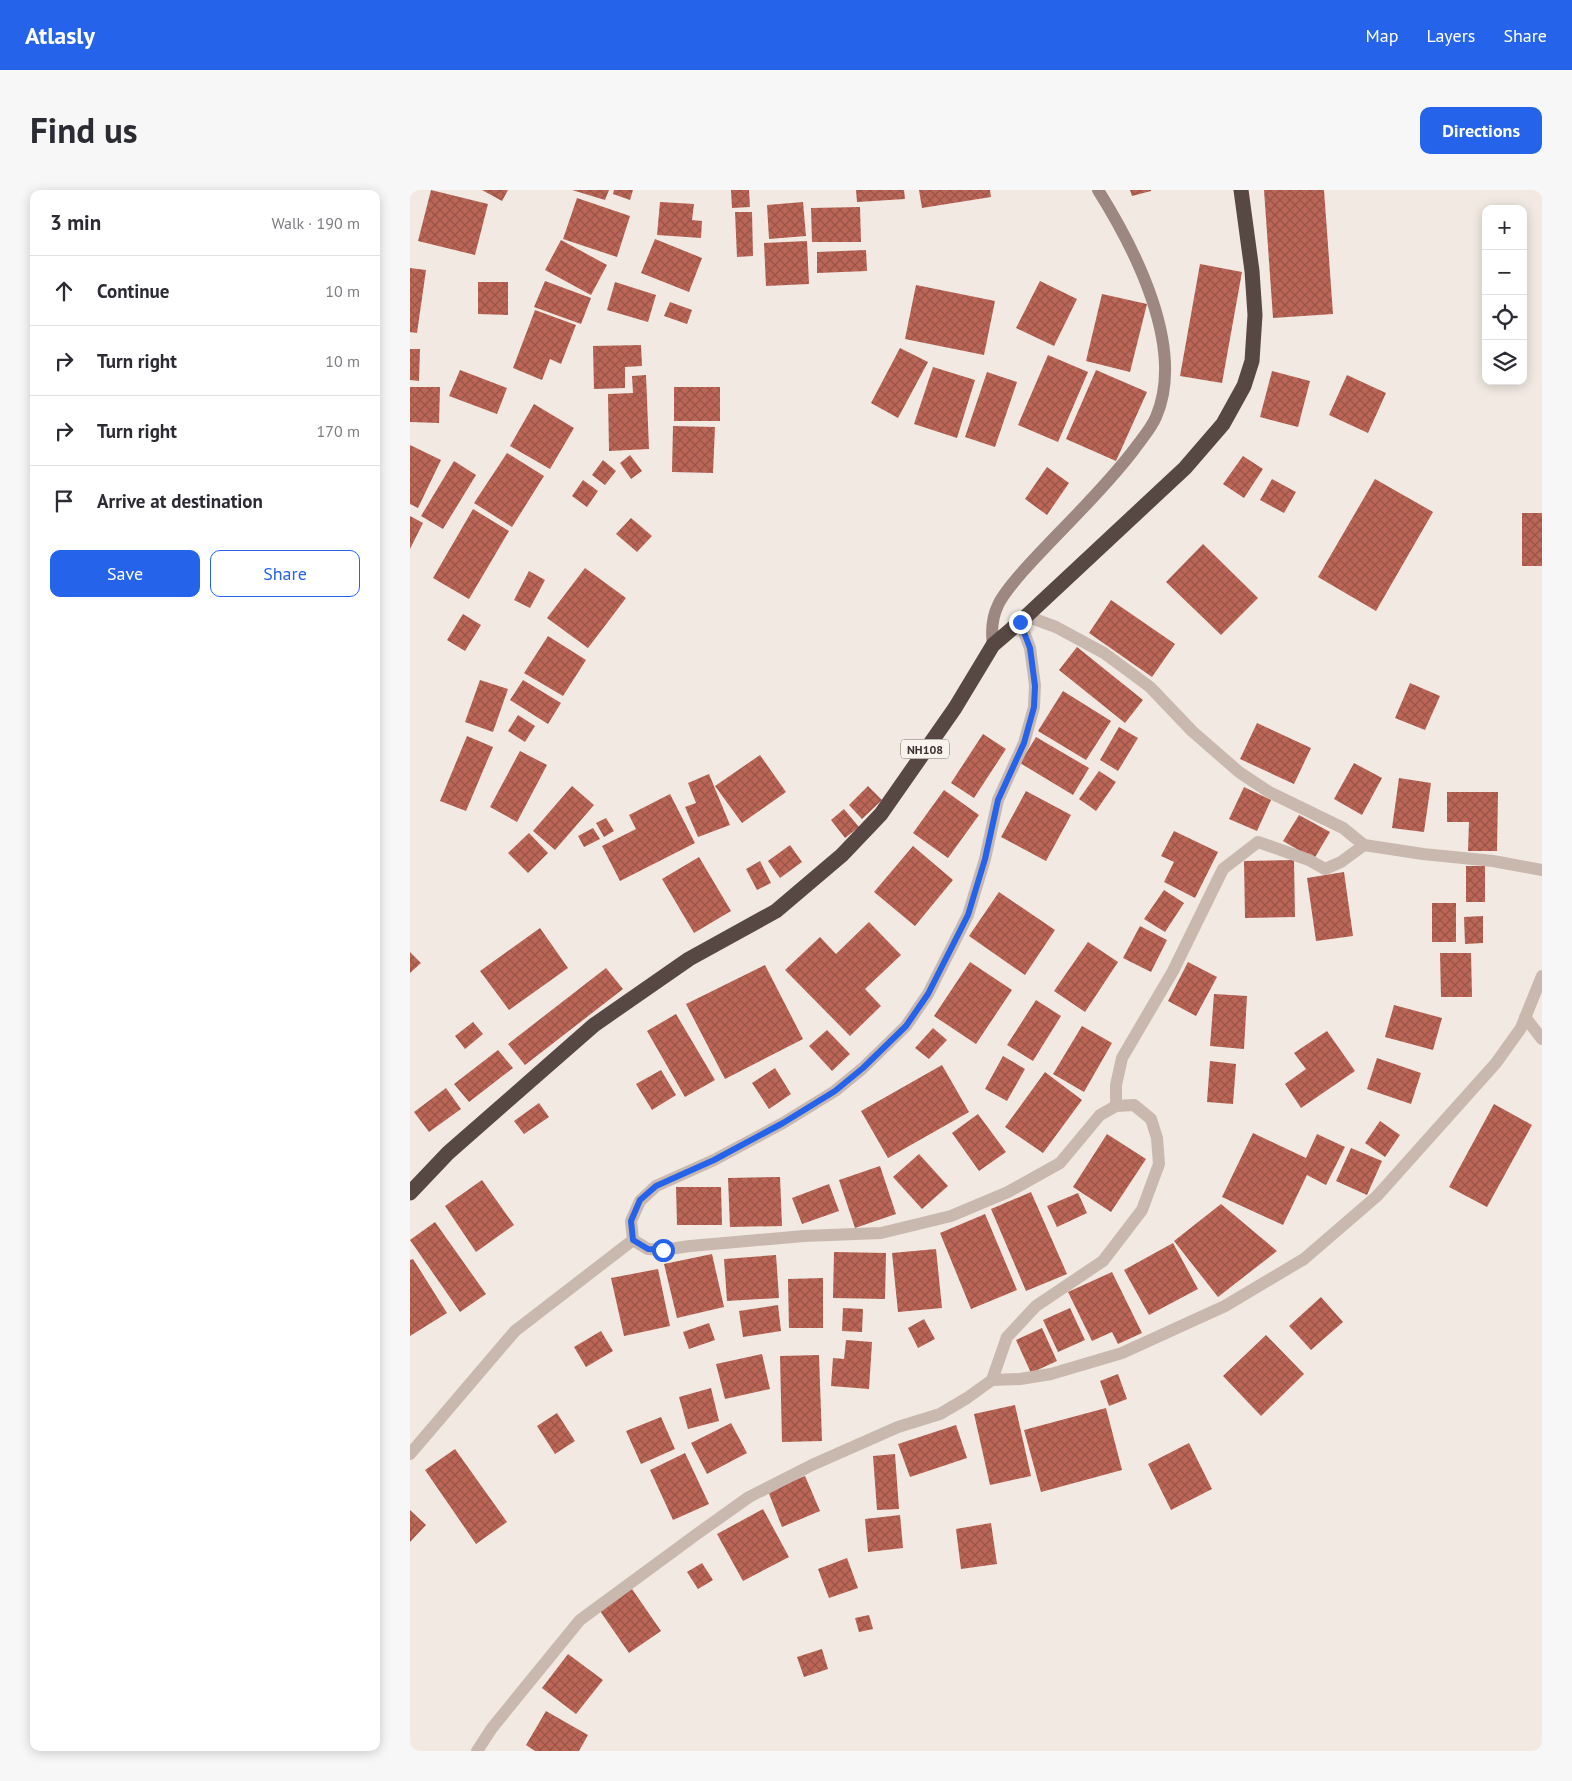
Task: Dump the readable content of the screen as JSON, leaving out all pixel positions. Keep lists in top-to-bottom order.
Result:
{
  "streets": {
    "highway": ["NH108"]
  },
  "page": {
    "header": "Atlasly",
    "nav": ["Map", "Layers", "Share"],
    "title": "Find us",
    "buttons": [
      "Directions",
      ["Save", "Share"]
    ],
    "heading": ["3 min", "Walk · 190 m"],
    "map_buttons": ["+", "−"],
    "list": [
      ["Continue", "10 m"],
      ["Turn right", "10 m"],
      ["Turn right", "170 m"],
      "Arrive at destination"
    ]
  }
}
